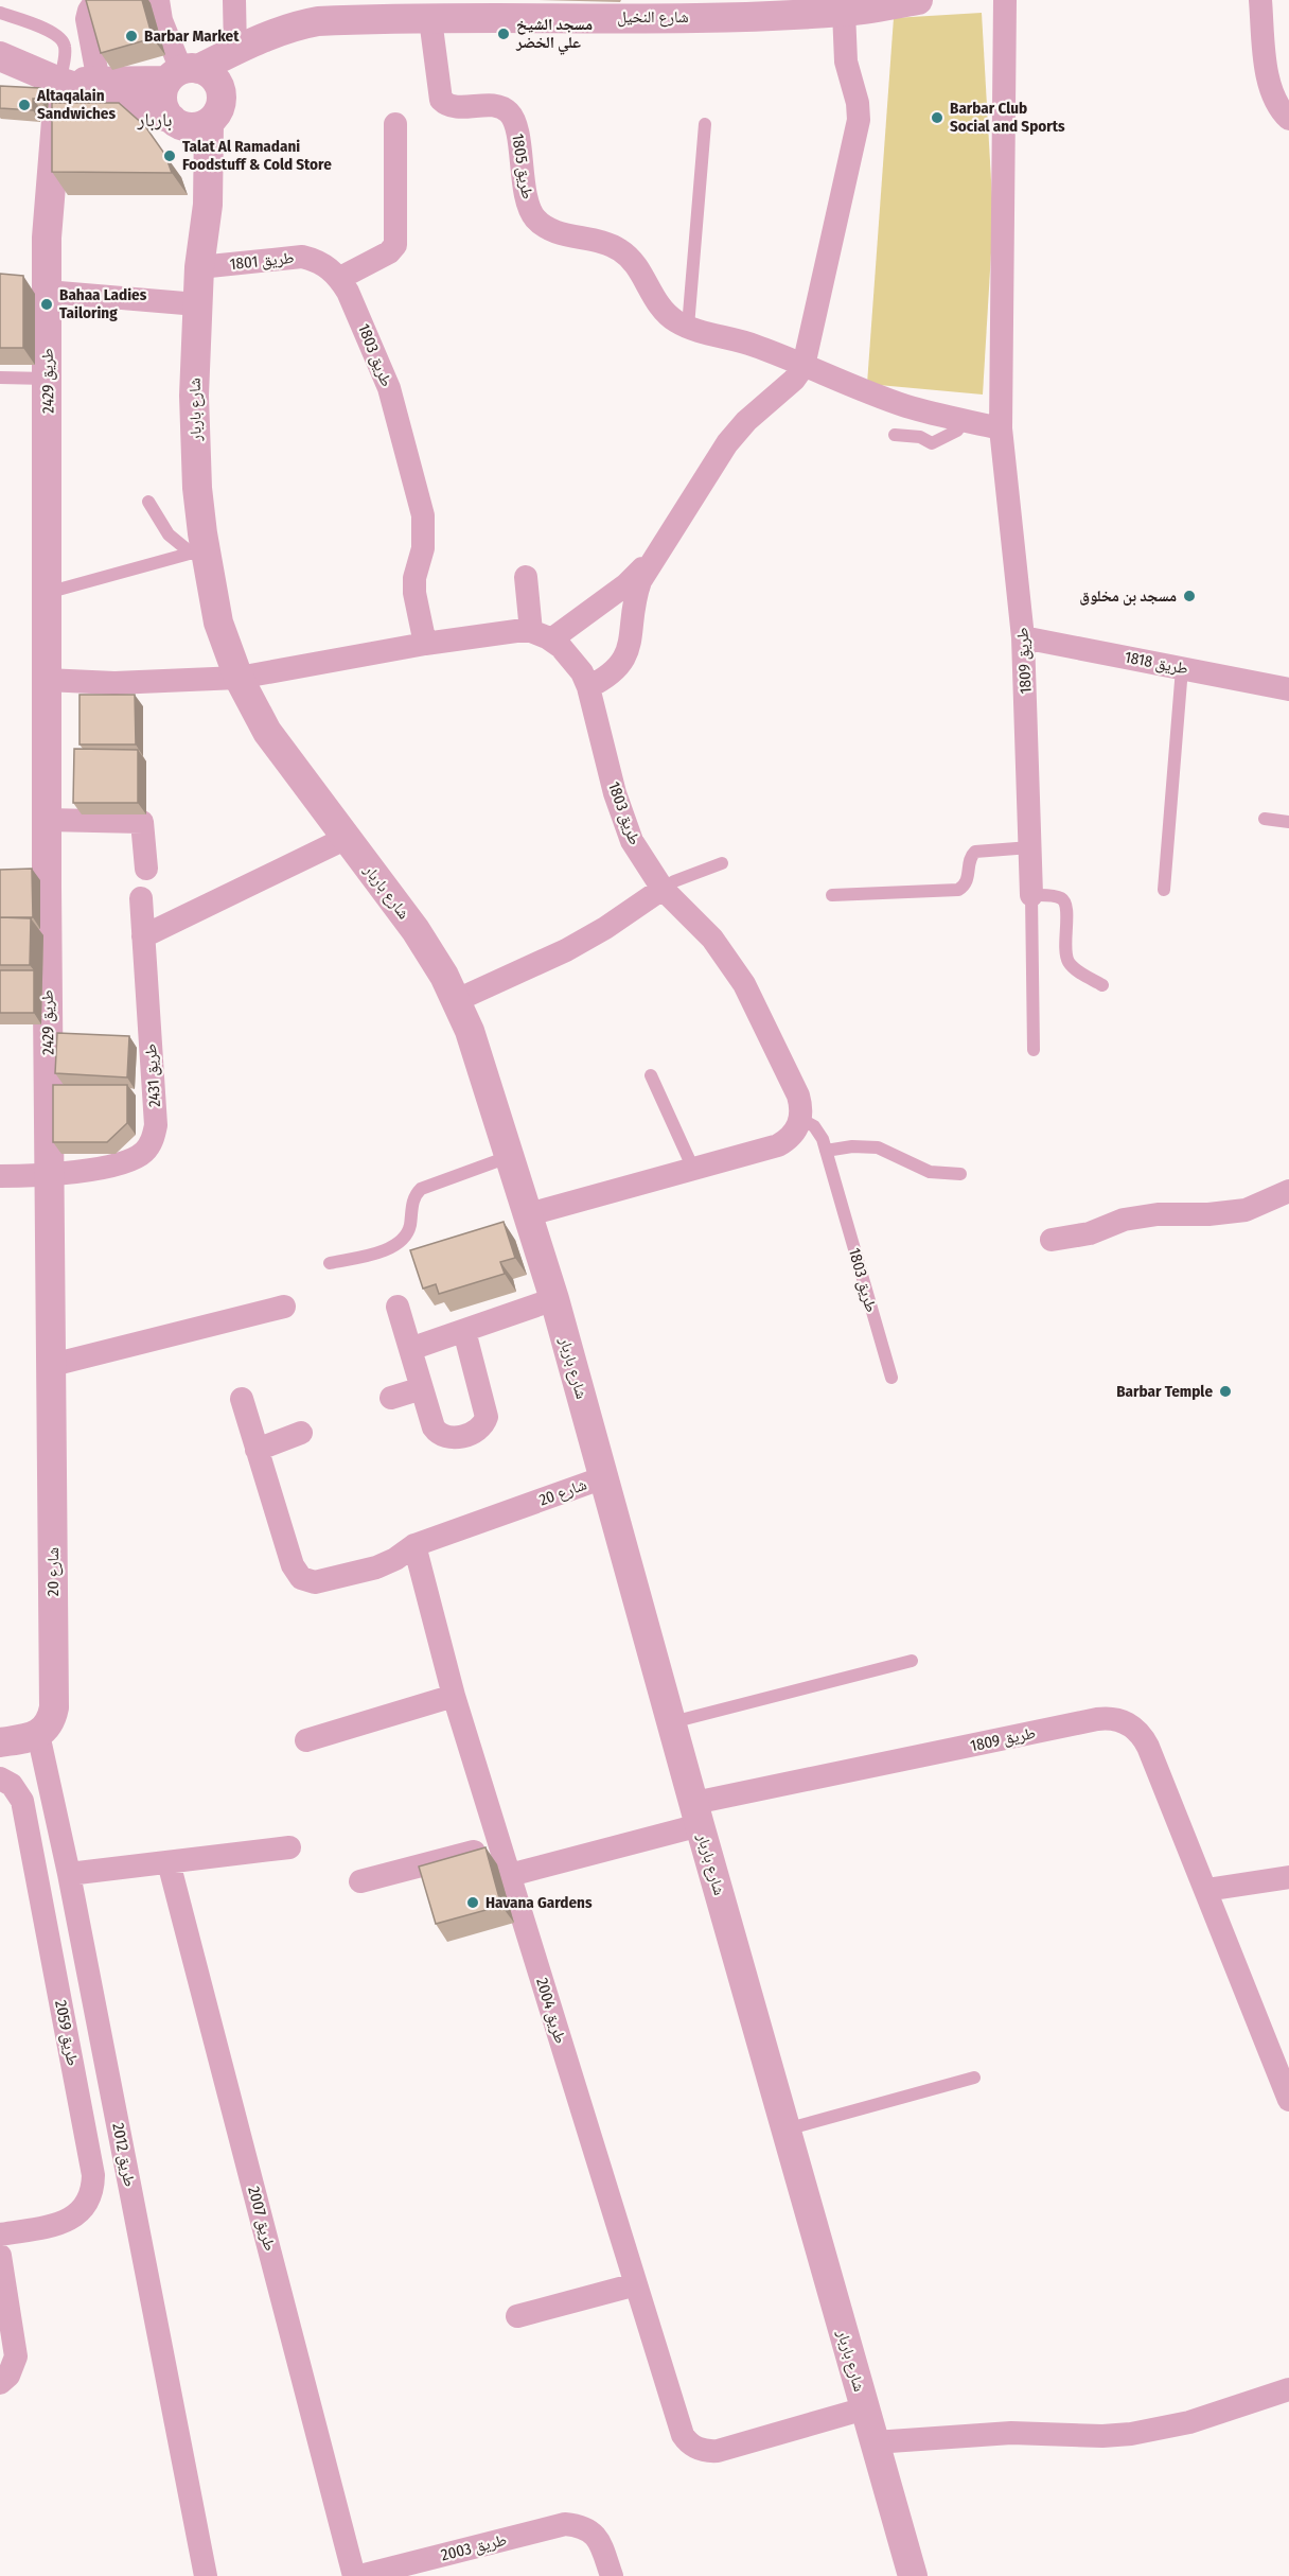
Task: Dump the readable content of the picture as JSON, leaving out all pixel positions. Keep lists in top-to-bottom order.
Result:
{
  "streets": {
    "street": [
      "شارع النخيل",
      "طريق 1805",
      "طريق 1801",
      "طريق 1803",
      "طريق 2429",
      "شارع باربار",
      "طريق 1809",
      "طريق 1818",
      "طريق 2431",
      "شارع 20",
      "طريق 2004",
      "طريق 2059",
      "طريق 2012",
      "طريق 2007",
      "طريق 2003"
    ]
  },
  "crossings": [
    ["شارع النخيل", "طريق 1805"],
    ["شارع النخيل", "طريق 2429"],
    ["شارع النخيل", "شارع باربار"],
    ["طريق 1801", "طريق 1803"],
    ["طريق 1801", "شارع باربار"],
    ["طريق 2429", "طريق 2431"],
    ["طريق 2429", "شارع 20"],
    ["شارع باربار", "طريق 1809"],
    ["شارع باربار", "شارع 20"],
    ["شارع باربار", "طريق 2004"],
    ["طريق 1809", "طريق 1818"],
    ["طريق 1809", "طريق 2004"],
    ["شارع 20", "طريق 2004"],
    ["شارع 20", "طريق 2012"]
  ],
  "districts": ["باربار"],
  "places": [
    "مسجد الشيخ علي الخضر",
    "Barbar Market",
    "Altaqalain Sandwiches",
    "Barbar Club Social and Sports",
    "Talat Al Ramadani Foodstuff & Cold Store",
    "Bahaa Ladies Tailoring",
    "مسجد بن مخلوق",
    "Barbar Temple",
    "Havana Gardens"
  ]
}
